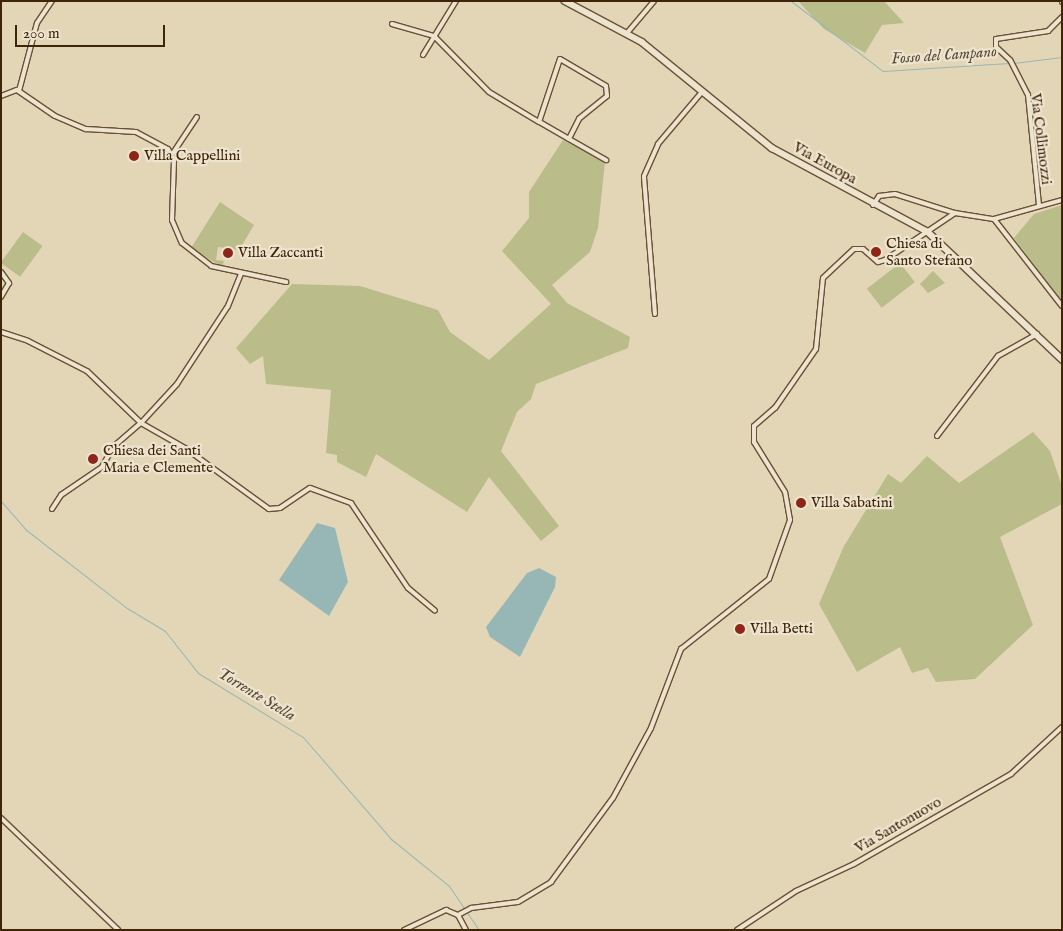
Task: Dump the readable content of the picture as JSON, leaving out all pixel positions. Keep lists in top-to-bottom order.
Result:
{
  "streets": {
    "main road": ["Via Europa"],
    "street": ["Via Collimozzi", "Via Santonuovo"]
  },
  "water": ["Fosso del Campano", "Torrente Stella"],
  "places": [
    "Villa Cappellini",
    "Chiesa di Santo Stefano",
    "Villa Zaccanti",
    "Chiesa dei Santi Maria e Clemente",
    "Villa Sabatini",
    "Villa Betti"
  ],
  "scale_bar": "200 m"
}
